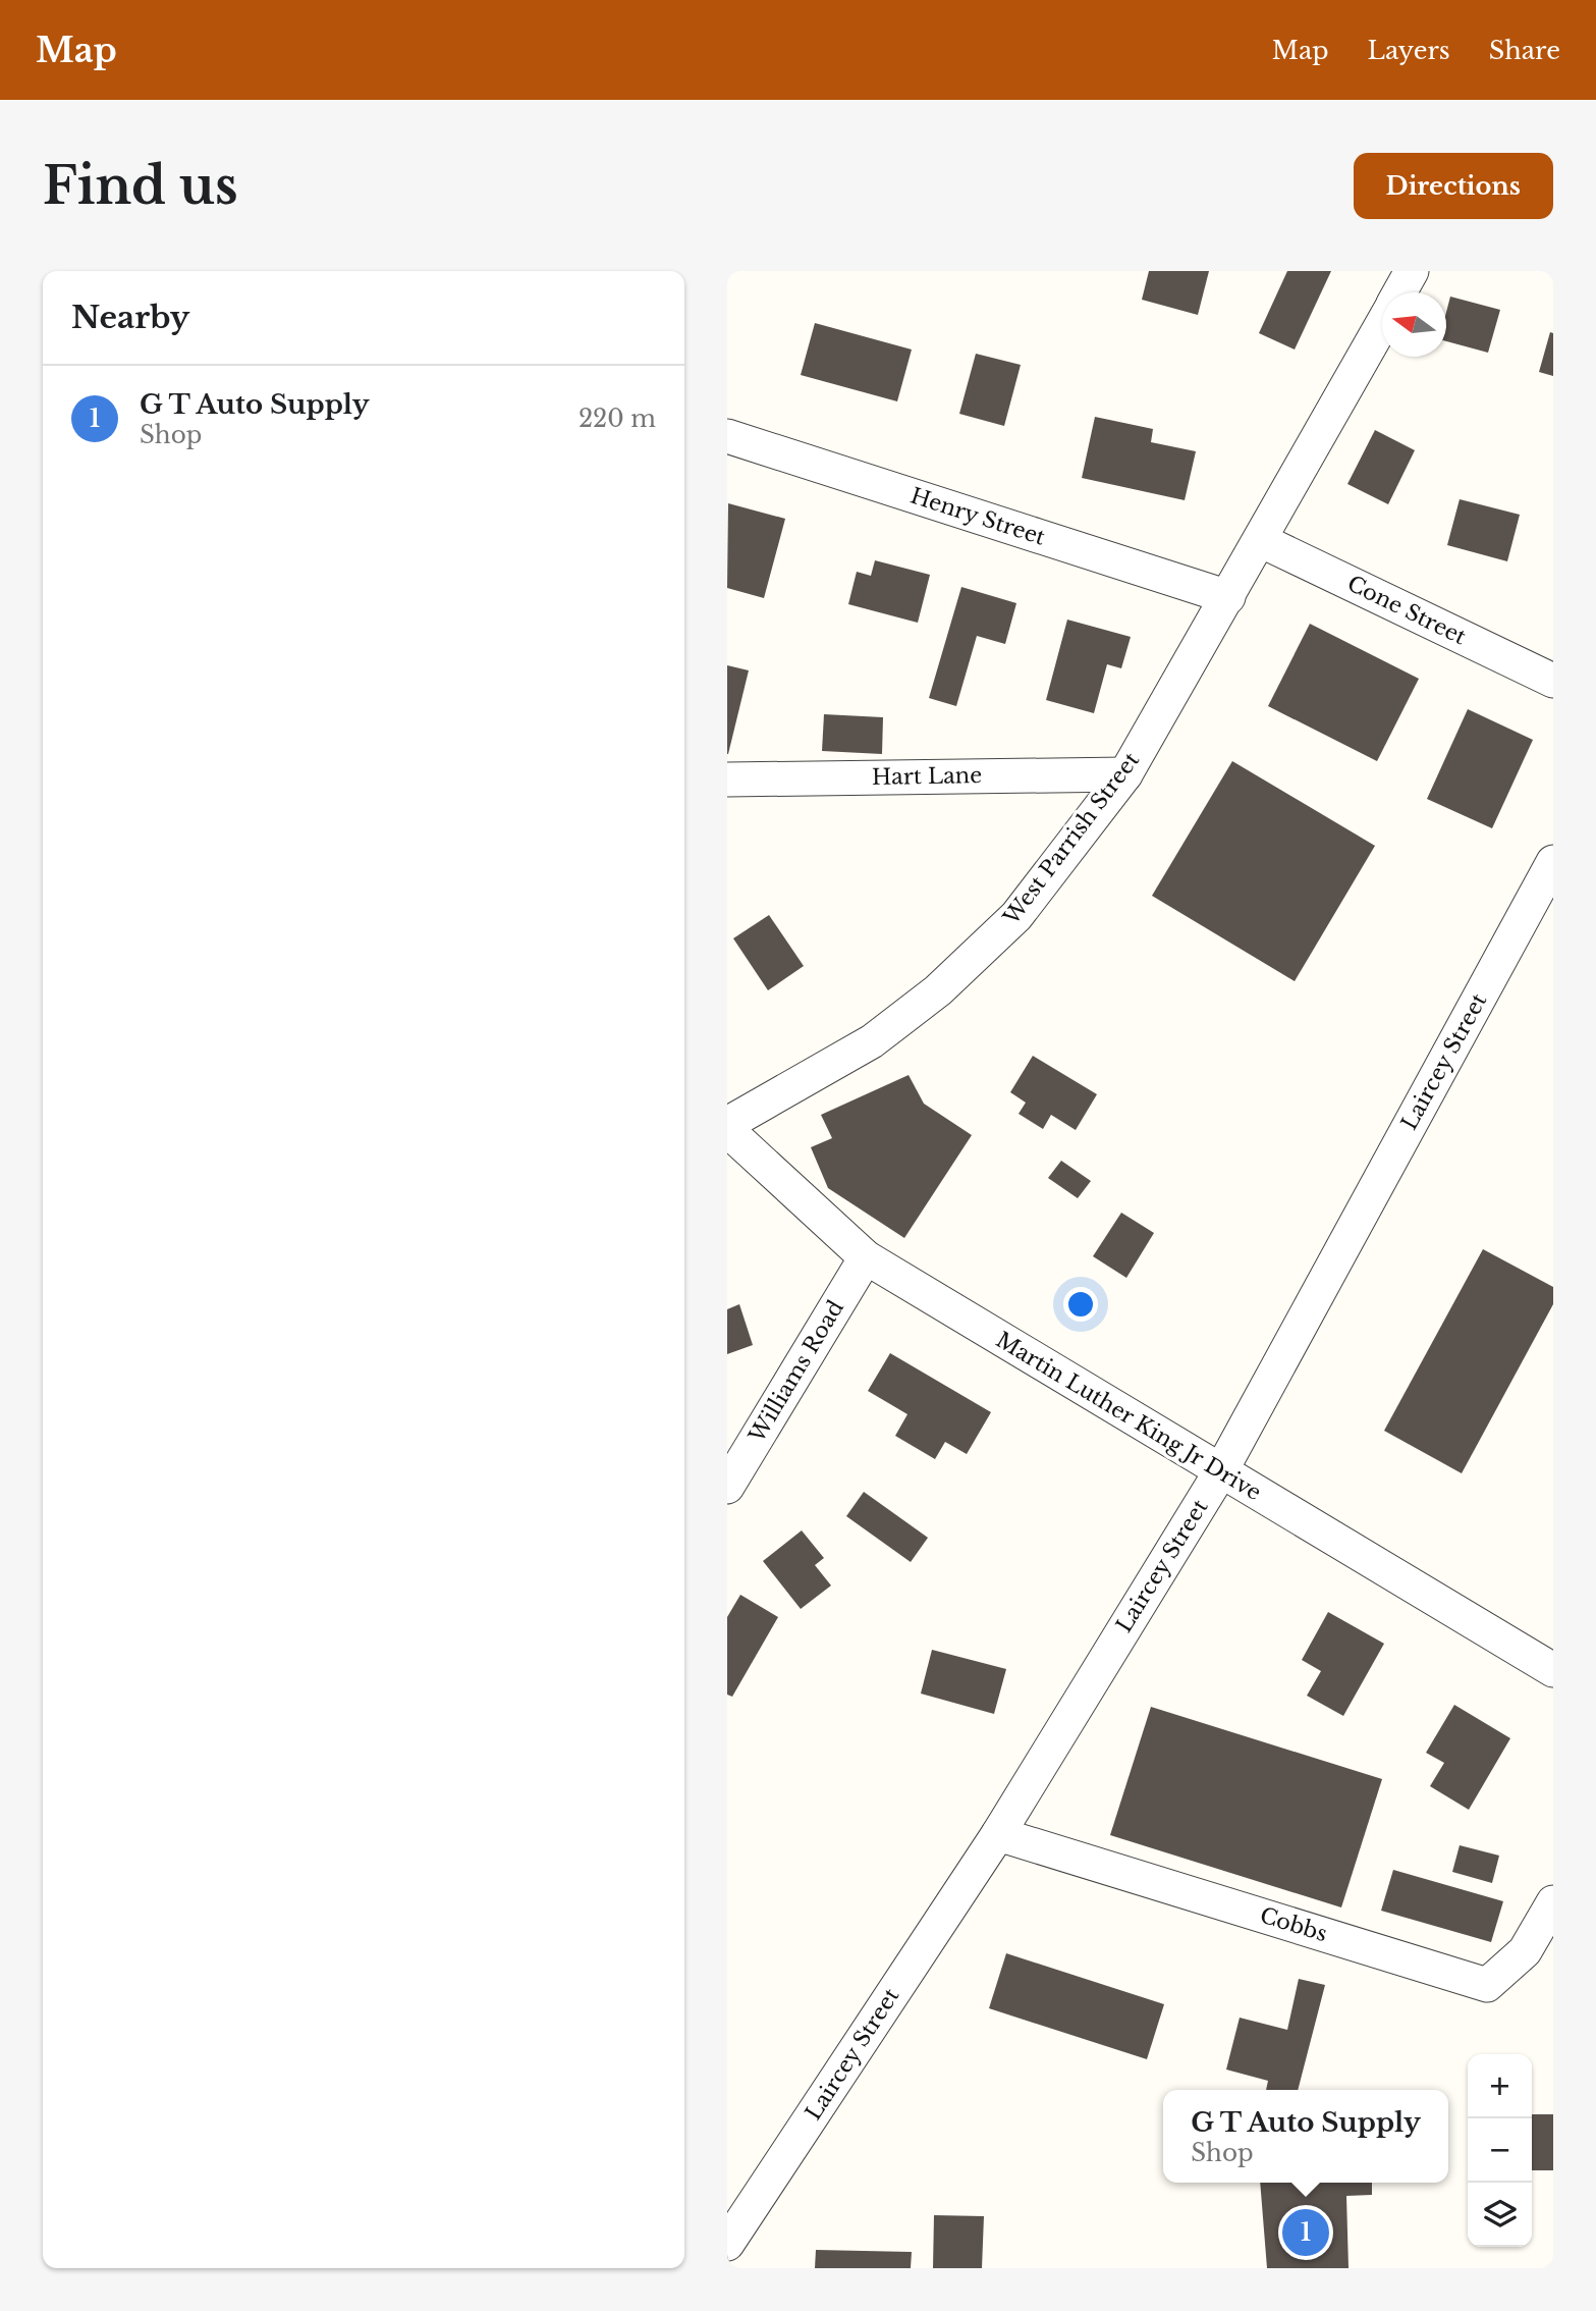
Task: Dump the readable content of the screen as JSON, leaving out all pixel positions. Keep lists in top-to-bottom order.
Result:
{
  "streets": {
    "street": [
      "Henry Street",
      "Cone Street",
      "Hart Lane",
      "West Parrish Street",
      "Laircey Street",
      "Williams Road",
      "Martin Luther King Jr Drive",
      "Cobbs"
    ]
  },
  "crossings": [
    ["Henry Street", "West Parrish Street"],
    ["Cone Street", "West Parrish Street"],
    ["Hart Lane", "West Parrish Street"],
    ["Laircey Street", "Martin Luther King Jr Drive"],
    ["Laircey Street", "Cobbs"],
    ["Williams Road", "Martin Luther King Jr Drive"]
  ],
  "north": "left",
  "page": {
    "header": "Map",
    "nav": ["Map", "Layers", "Share"],
    "buttons": "Directions",
    "title": "Find us",
    "heading": "Nearby",
    "list": [
      {
        "mark": "1",
        "name": "G T Auto Supply",
        "note": "Shop",
        "value": "220 m"
      }
    ],
    "map_buttons": ["+", "−"],
    "popup": ["G T Auto Supply", "Shop"],
    "pins": "1"
  }
}
